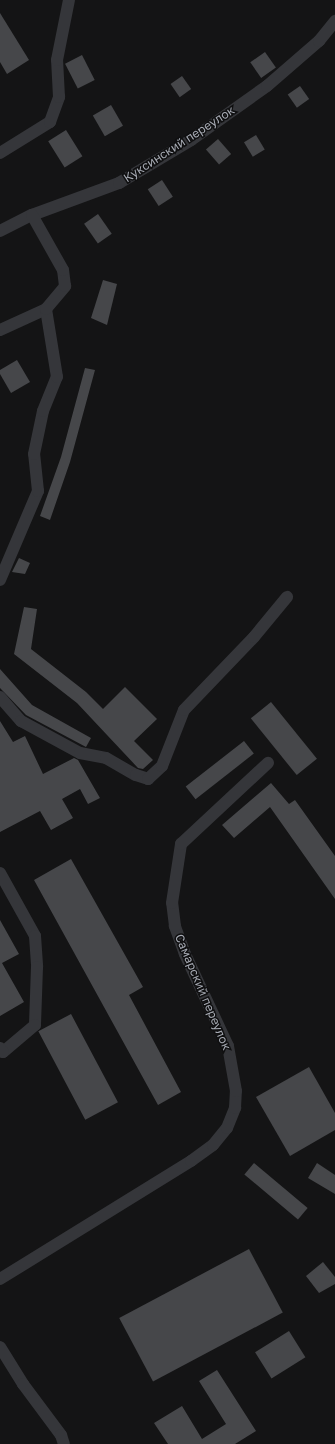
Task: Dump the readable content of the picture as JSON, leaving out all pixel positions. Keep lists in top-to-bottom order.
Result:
{
  "streets": {
    "street": ["Куксинский переулок", "Самарский переулок"]
  }
}
